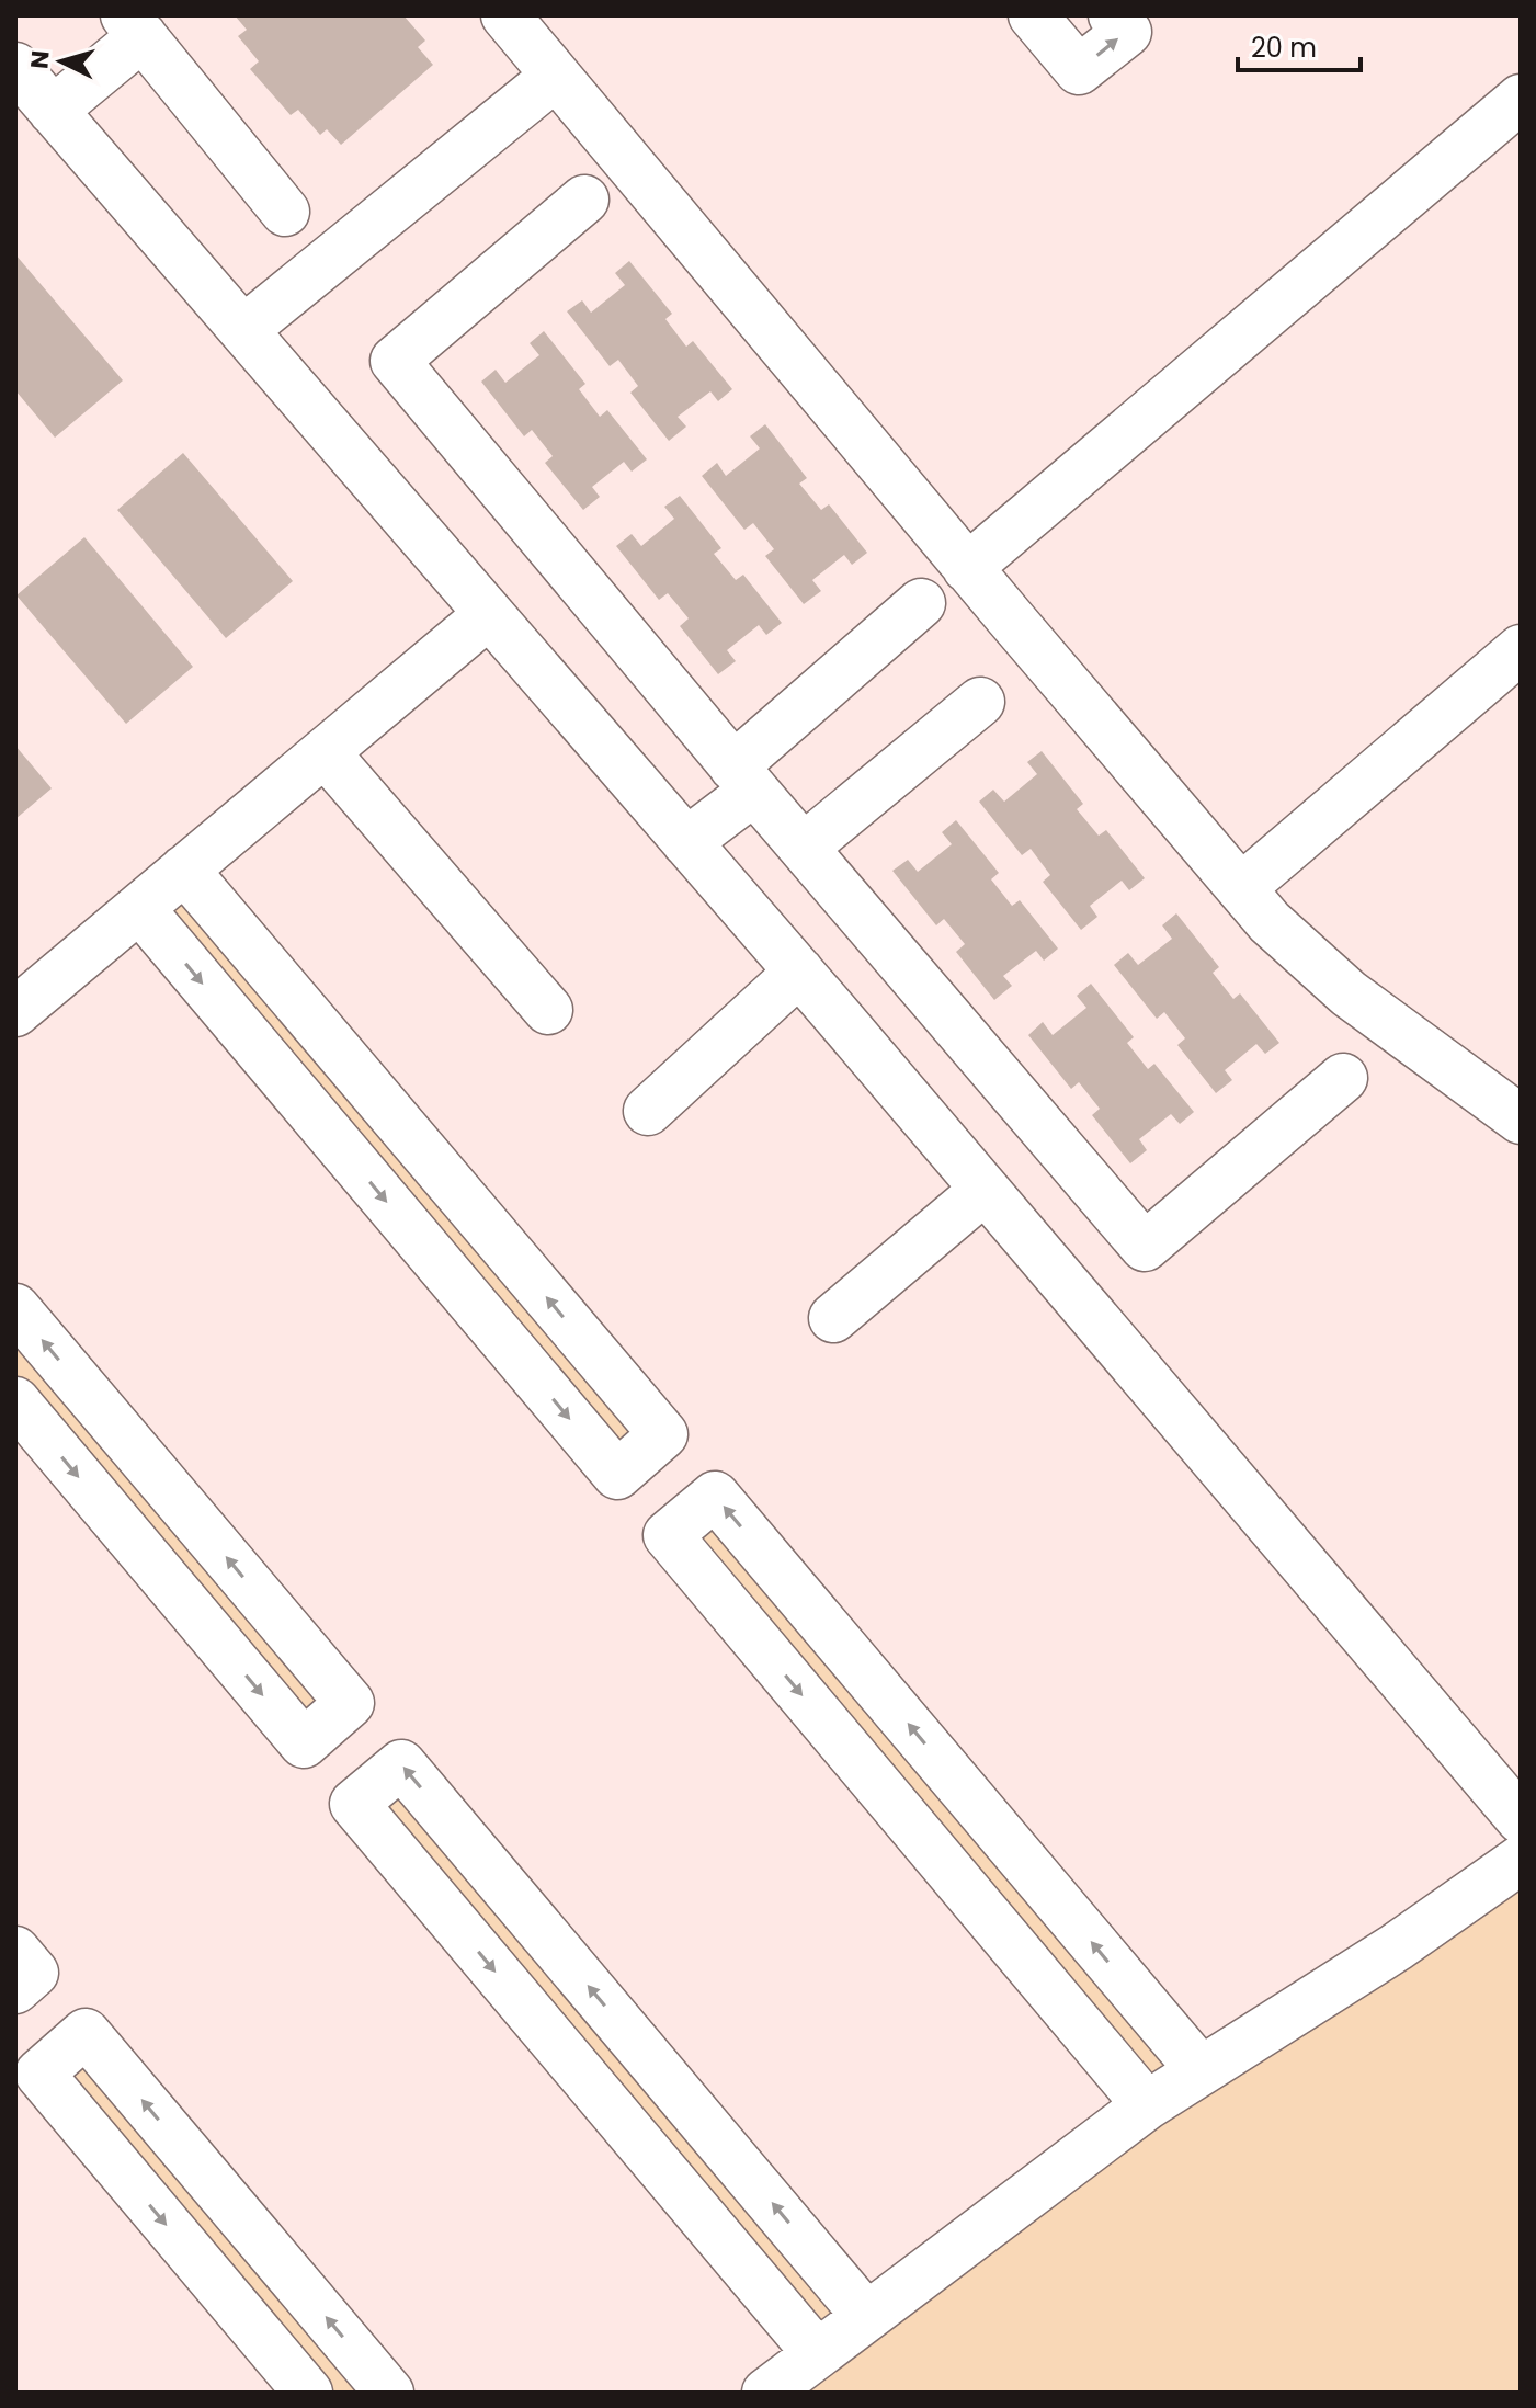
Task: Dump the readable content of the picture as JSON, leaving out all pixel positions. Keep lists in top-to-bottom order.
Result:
{
  "scale_bar": "20 m",
  "north": "left"
}
